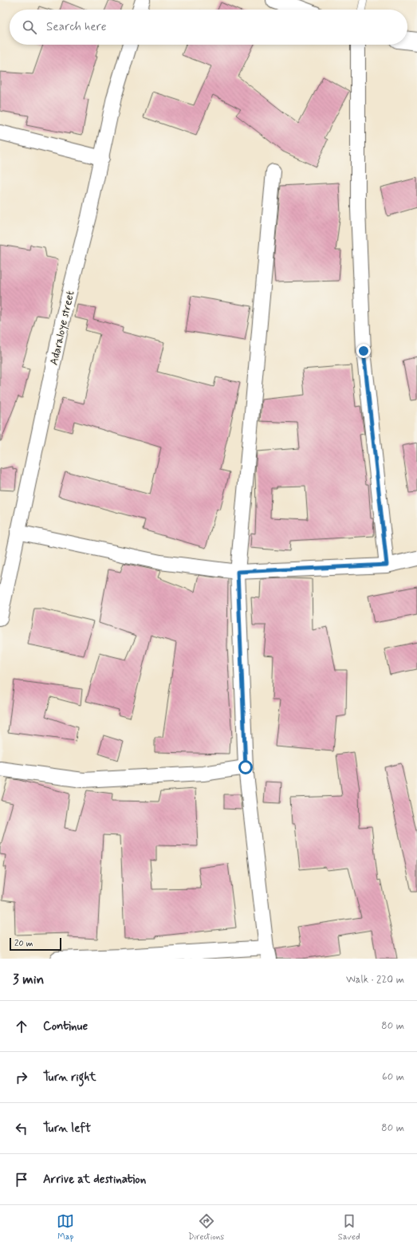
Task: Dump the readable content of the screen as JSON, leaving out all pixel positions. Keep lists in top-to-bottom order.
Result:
{
  "streets": {
    "street": ["Adaraloye street"]
  },
  "scale_bar": "20 m",
  "page": {
    "search": "Search here",
    "scale": "20 m",
    "heading": ["3 min", "Walk · 220 m"],
    "list": [
      ["Continue", "80 m"],
      ["Turn right", "60 m"],
      ["Turn left", "80 m"],
      "Arrive at destination"
    ],
    "nav": ["Map", "Directions", "Saved"]
  }
}
